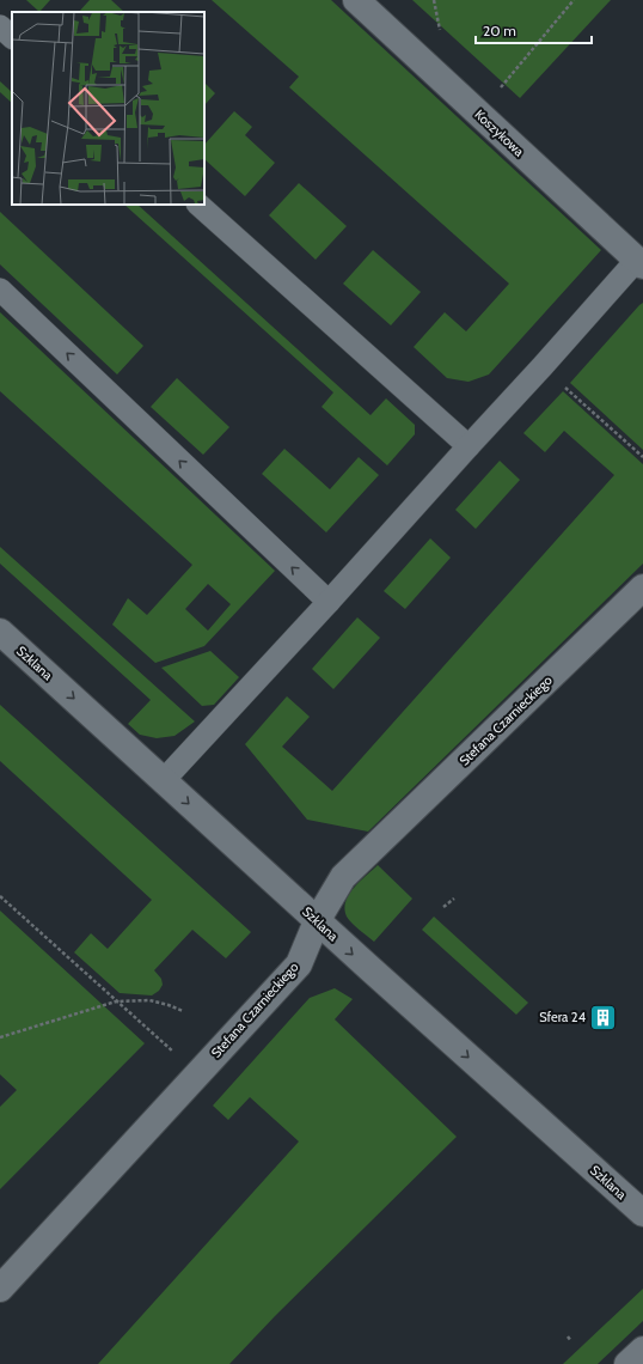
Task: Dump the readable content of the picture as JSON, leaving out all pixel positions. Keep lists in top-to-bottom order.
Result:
{
  "streets": {
    "street": ["Koszykowa", "Szklana", "Stefana Czarnieckiego"]
  },
  "crossings": [
    ["Szklana", "Stefana Czarnieckiego"]
  ],
  "one_way": ["Szklana"],
  "places": {
    "building": ["Sfera 24"]
  },
  "scale_bar": "20 m"
}
